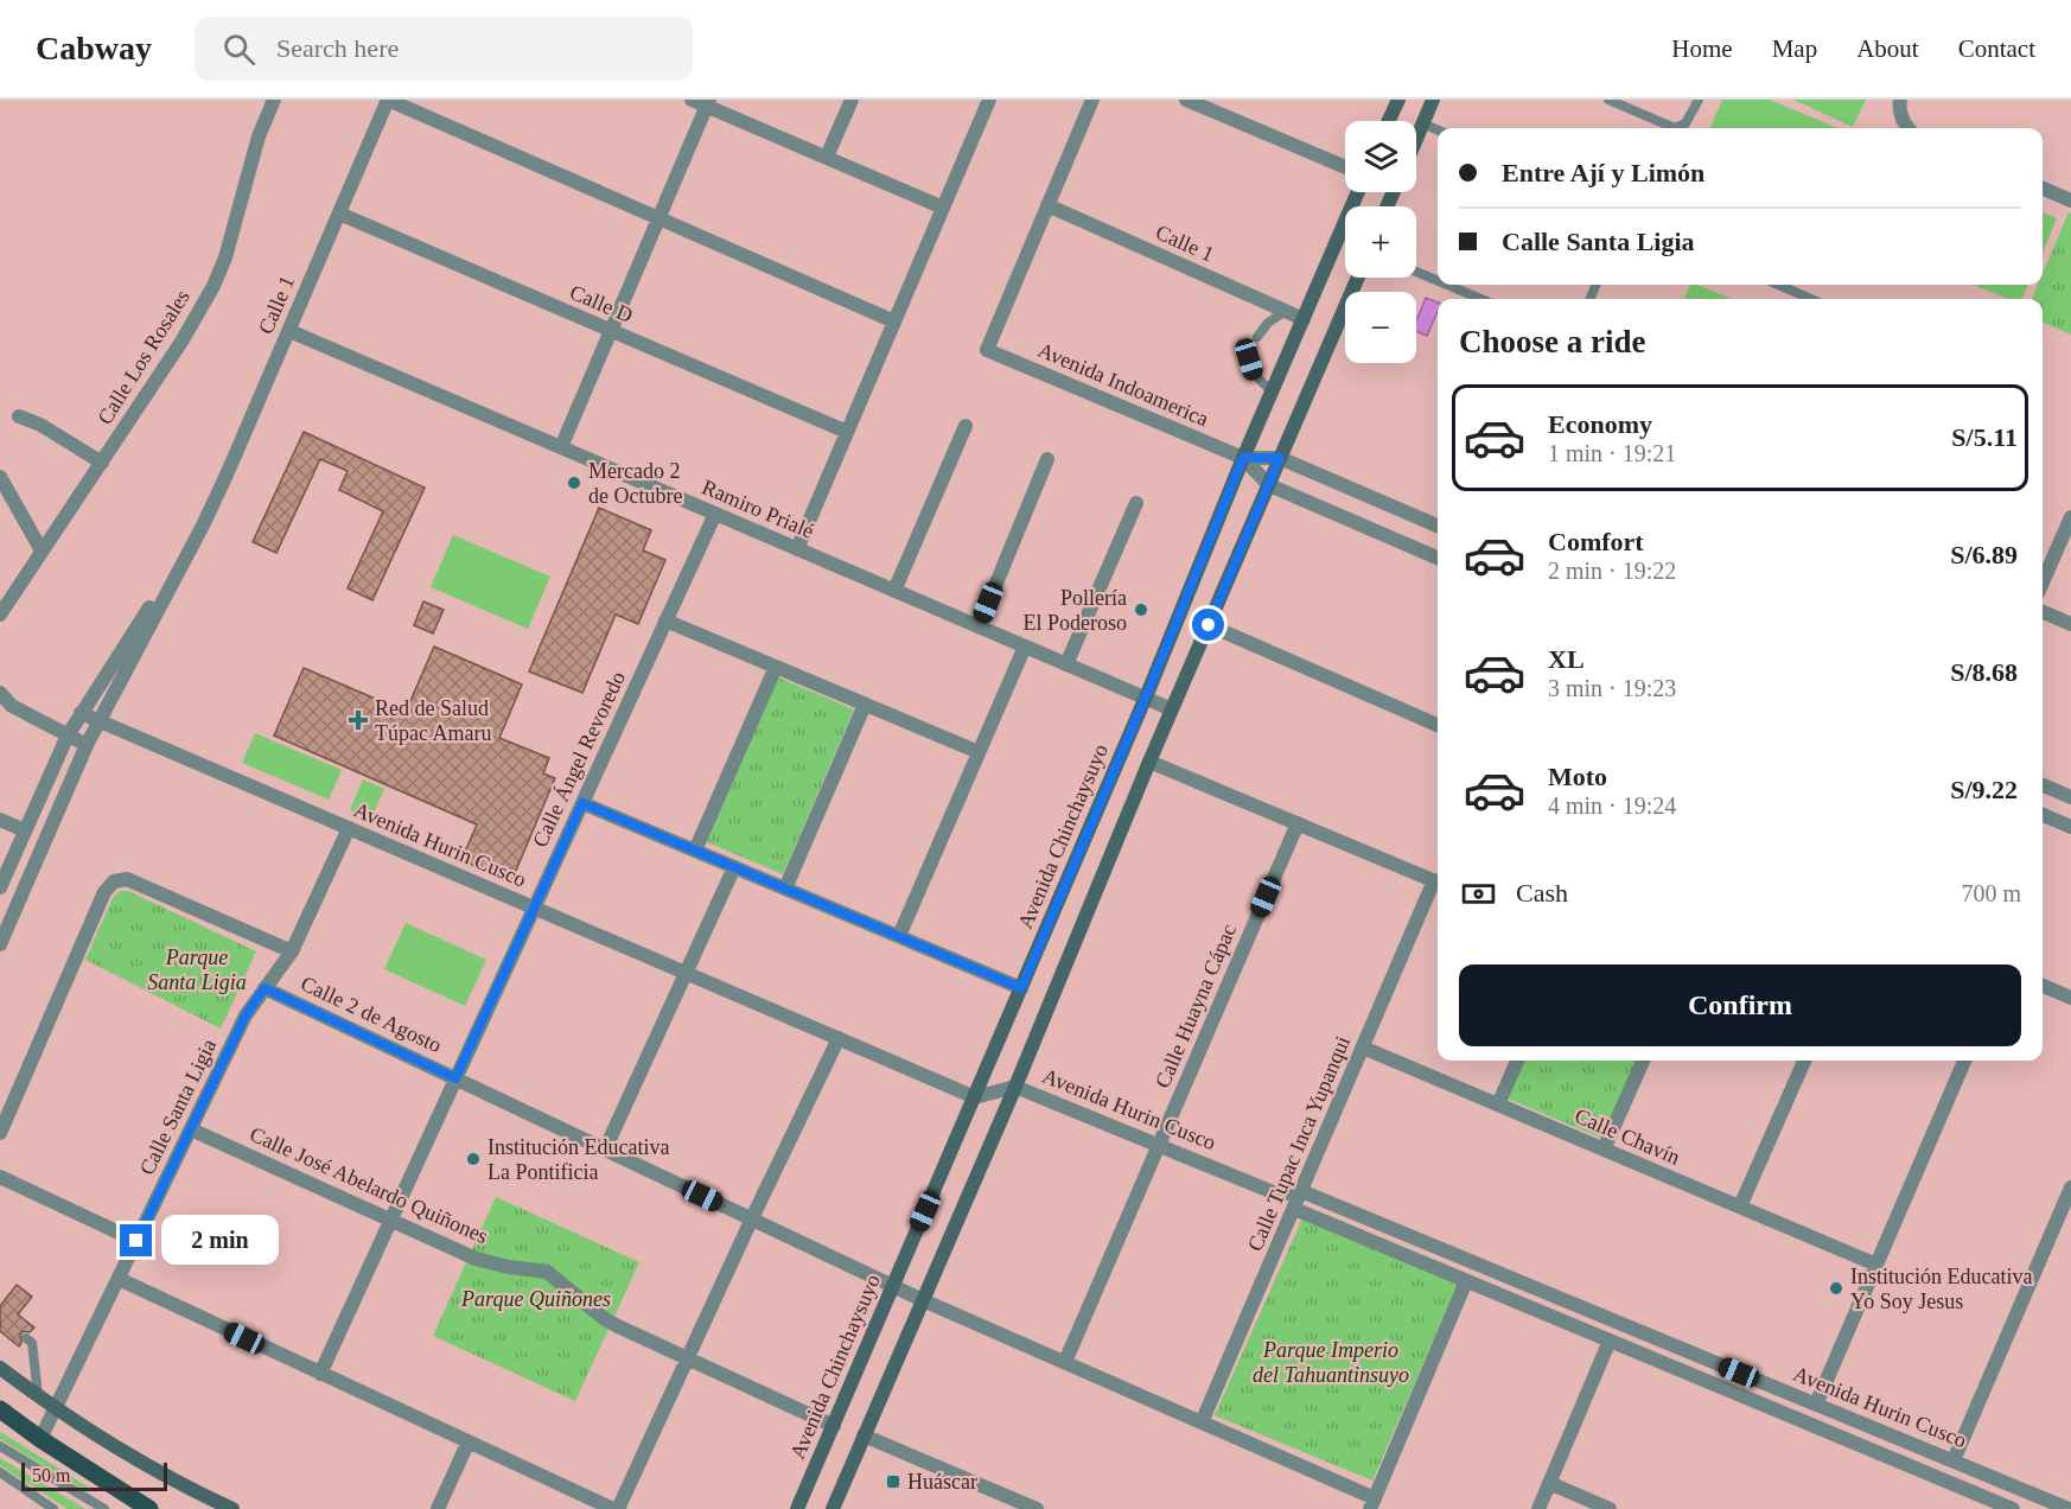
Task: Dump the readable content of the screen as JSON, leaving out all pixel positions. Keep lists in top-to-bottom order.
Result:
{
  "streets": {
    "main road": ["Avenida Chinchaysuyo"],
    "street": [
      "Calle 1",
      "Calle D",
      "Calle Los Rosales",
      "Avenida Indoamerica",
      "Ramiro Prialé",
      "Calle Ángel Revoredo",
      "Avenida Hurin Cusco",
      "Calle Huayna Cápac",
      "Calle 2 de Agosto",
      "Calle Santa Ligia",
      "Calle Chavín",
      "Calle Tupac Inca Yupanqui",
      "Calle José Abelardo Quiñones"
    ]
  },
  "crossings": [
    ["Calle 1", "Calle D"],
    ["Calle 1", "Avenida Indoamerica"],
    ["Calle 1", "Ramiro Prialé"],
    ["Calle 1", "Avenida Chinchaysuyo"],
    ["Calle 1", "Avenida Hurin Cusco"],
    ["Avenida Indoamerica", "Avenida Chinchaysuyo"],
    ["Ramiro Prialé", "Calle Ángel Revoredo"],
    ["Ramiro Prialé", "Avenida Chinchaysuyo"],
    ["Calle Ángel Revoredo", "Avenida Hurin Cusco"],
    ["Calle Ángel Revoredo", "Calle 2 de Agosto"],
    ["Calle Ángel Revoredo", "Calle José Abelardo Quiñones"],
    ["Avenida Chinchaysuyo", "Avenida Hurin Cusco"],
    ["Avenida Chinchaysuyo", "Calle 2 de Agosto"],
    ["Avenida Chinchaysuyo", "Calle José Abelardo Quiñones"],
    ["Avenida Hurin Cusco", "Calle Huayna Cápac"],
    ["Avenida Hurin Cusco", "Calle Santa Ligia"],
    ["Avenida Hurin Cusco", "Calle Tupac Inca Yupanqui"],
    ["Calle Huayna Cápac", "Calle 2 de Agosto"],
    ["Calle 2 de Agosto", "Calle Santa Ligia"],
    ["Calle 2 de Agosto", "Calle Tupac Inca Yupanqui"],
    ["Calle Santa Ligia", "Calle José Abelardo Quiñones"],
    ["Calle Chavín", "Calle Tupac Inca Yupanqui"]
  ],
  "parks": ["Parque Santa Ligia", "Parque Quiñones", "Parque Imperio del Tahuantinsuyo"],
  "places": {
    "other": [
      "Mercado 2 de Octubre",
      "Pollería El Poderoso",
      "Institución Educativa La Pontificia",
      "Institución Educativa Yo Soy Jesus"
    ],
    "health": ["Red de Salud Túpac Amaru"],
    "transit": ["Huáscar"]
  },
  "scale_bar": "50 m",
  "page": {
    "header": "Cabway",
    "search": "Search here",
    "nav": [
      "Home",
      "Map",
      "About",
      "Contact"
    ],
    "map_buttons": ["+", "−"],
    "banner": ["Entre Ají y Limón", "Calle Santa Ligia"],
    "heading": "Choose a ride",
    "list": [
      {
        "name": "Economy",
        "note": "1 min · 19:21",
        "value": "S/5.11"
      },
      {
        "name": "Comfort",
        "note": "2 min · 19:22",
        "value": "S/6.89"
      },
      {
        "name": "XL",
        "note": "3 min · 19:23",
        "value": "S/8.68"
      },
      {
        "name": "Moto",
        "note": "4 min · 19:24",
        "value": "S/9.22"
      }
    ],
    "pay": ["Cash", "700 m"],
    "buttons": "Confirm",
    "bubble": "2 min",
    "scale": "50 m"
  }
}
